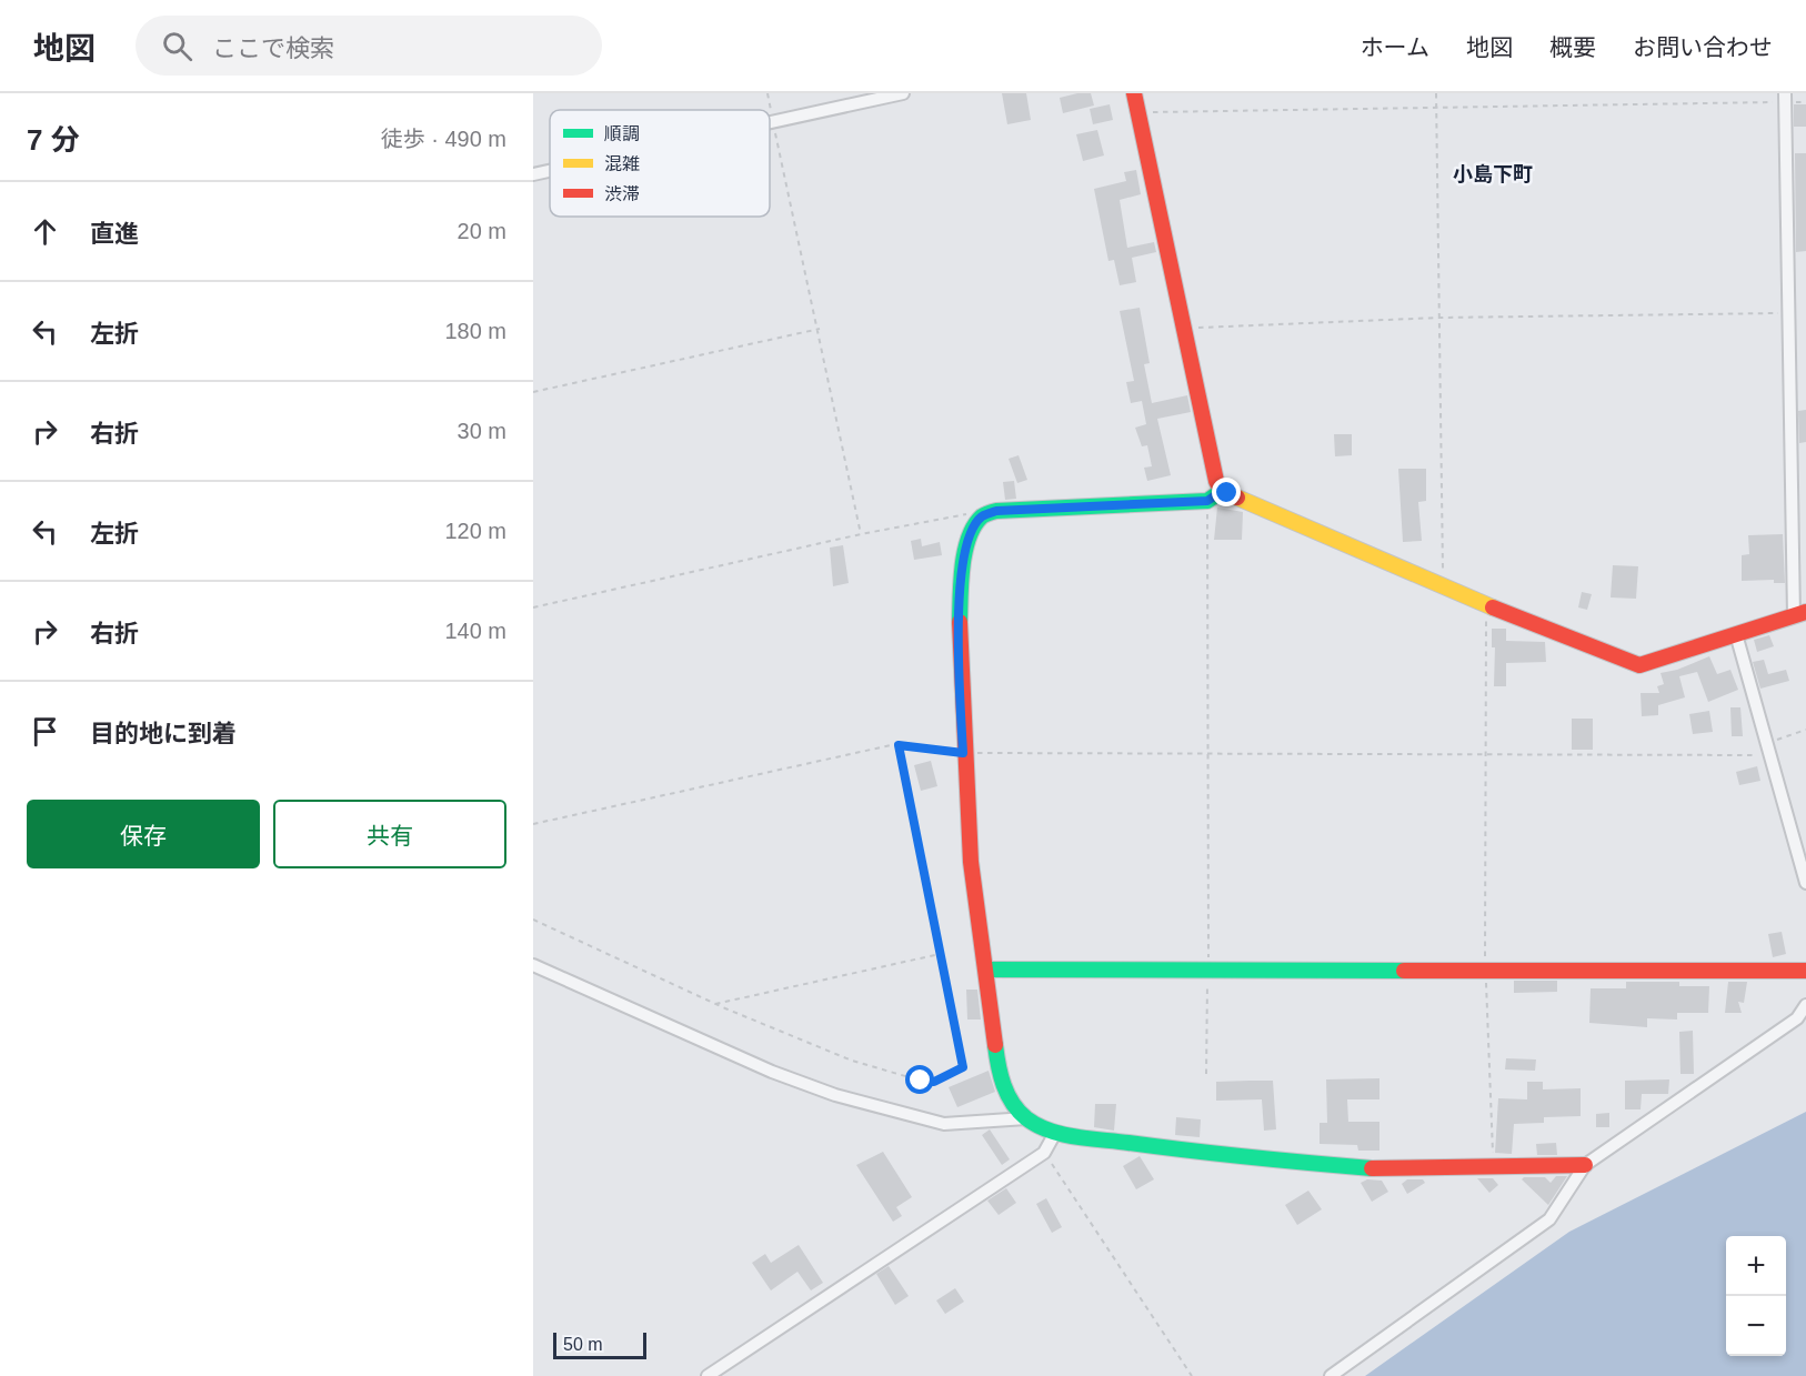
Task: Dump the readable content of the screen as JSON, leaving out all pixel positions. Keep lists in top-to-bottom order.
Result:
{
  "districts": ["小島下町"],
  "legend": ["順調", "混雑", "渋滞"],
  "scale_bar": "50 m",
  "page": {
    "header": "地図",
    "search": "ここで検索",
    "nav": [
      "ホーム",
      "地図",
      "概要",
      "お問い合わせ"
    ],
    "heading": ["7 分", "徒歩 · 490 m"],
    "list": [
      ["直進", "20 m"],
      ["左折", "180 m"],
      ["右折", "30 m"],
      ["左折", "120 m"],
      ["右折", "140 m"],
      "目的地に到着"
    ],
    "buttons": ["保存", "共有"],
    "map_buttons": ["+", "−"],
    "scale": "50 m"
  }
}
